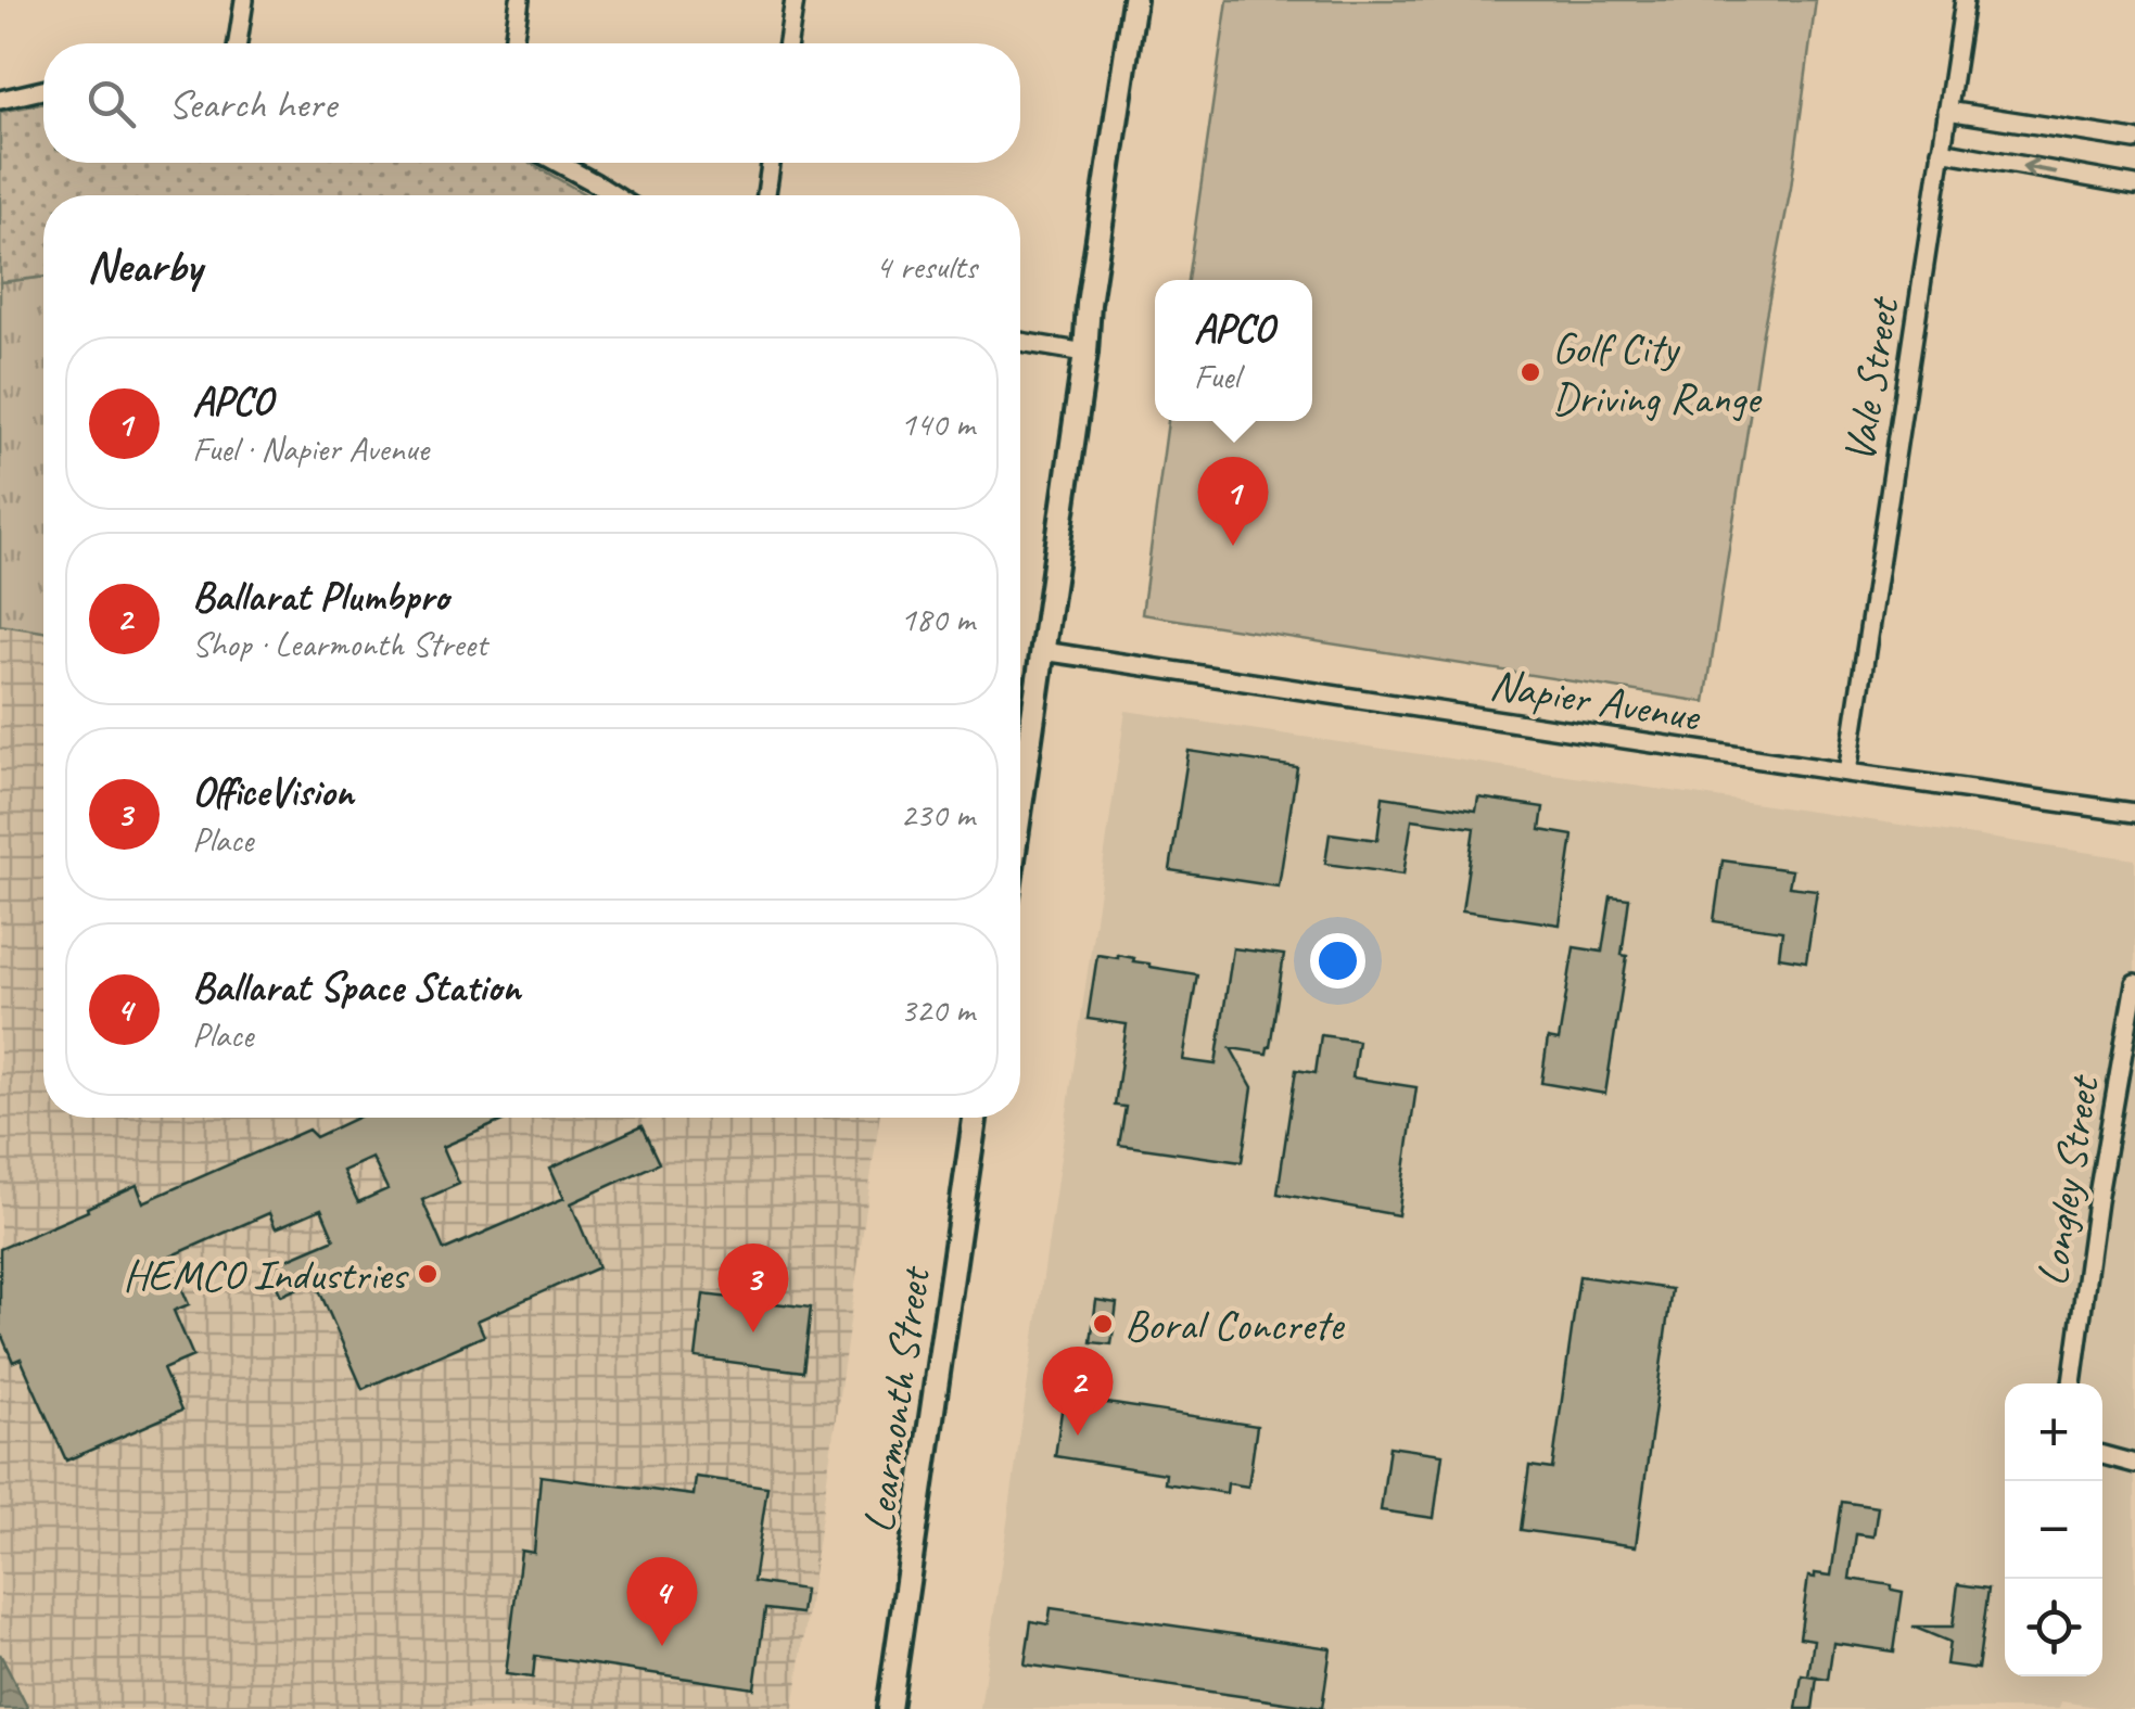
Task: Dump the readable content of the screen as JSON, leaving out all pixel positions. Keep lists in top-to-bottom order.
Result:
{
  "streets": {
    "street": [
      "Vale Street",
      "Napier Avenue",
      "Longley Street",
      "Learmonth Street"
    ]
  },
  "crossings": [
    ["Vale Street", "Napier Avenue"]
  ],
  "places": ["Golf City Driving Range", "HEMCO Industries", "Boral Concrete"],
  "page": {
    "search": "Search here",
    "heading": ["Nearby", "4 results"],
    "popup": ["APCO", "Fuel"],
    "list": [
      {
        "mark": "1",
        "name": "APCO",
        "note": "Fuel · Napier Avenue",
        "value": "140 m"
      },
      {
        "mark": "2",
        "name": "Ballarat Plumbpro",
        "note": "Shop · Learmonth Street",
        "value": "180 m"
      },
      {
        "mark": "3",
        "name": "OfficeVision",
        "note": "Place",
        "value": "230 m"
      },
      {
        "mark": "4",
        "name": "Ballarat Space Station",
        "note": "Place",
        "value": "320 m"
      }
    ],
    "pins": [
      "1",
      "3",
      "2",
      "4"
    ],
    "map_buttons": ["+", "−"]
  }
}
